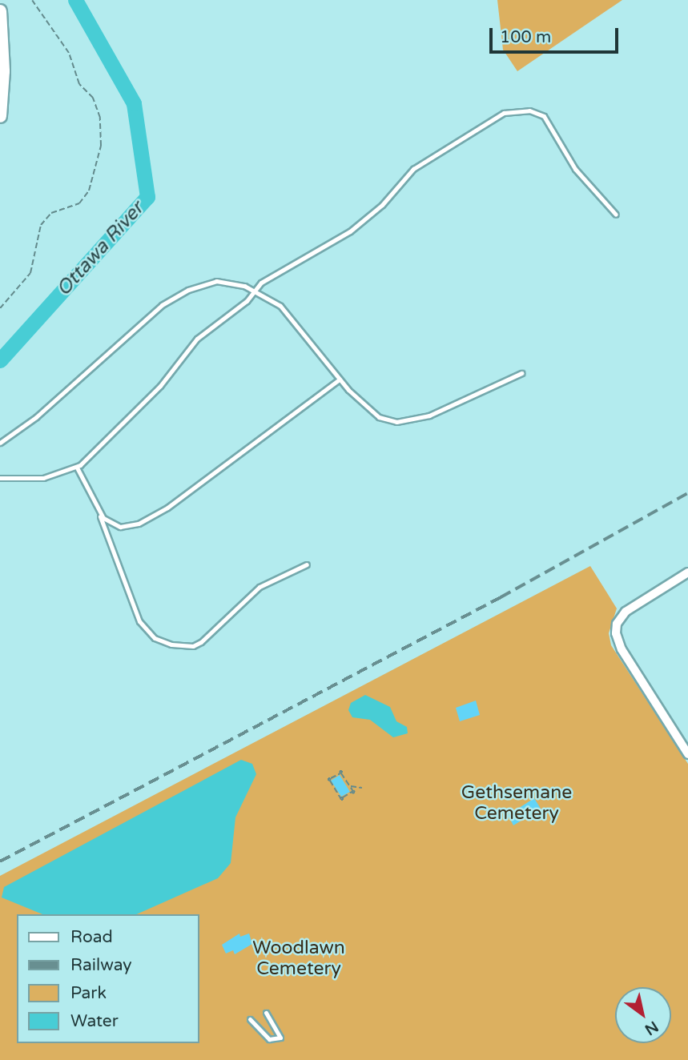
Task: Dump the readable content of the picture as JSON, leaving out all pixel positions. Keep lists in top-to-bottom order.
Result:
{
  "water": ["Ottawa River"],
  "parks": ["Gethsemane Cemetery", "Woodlawn Cemetery"],
  "legend": [
    "Road",
    "Railway",
    "Park",
    "Water"
  ],
  "scale_bar": "100 m",
  "north": "bottom right"
}
